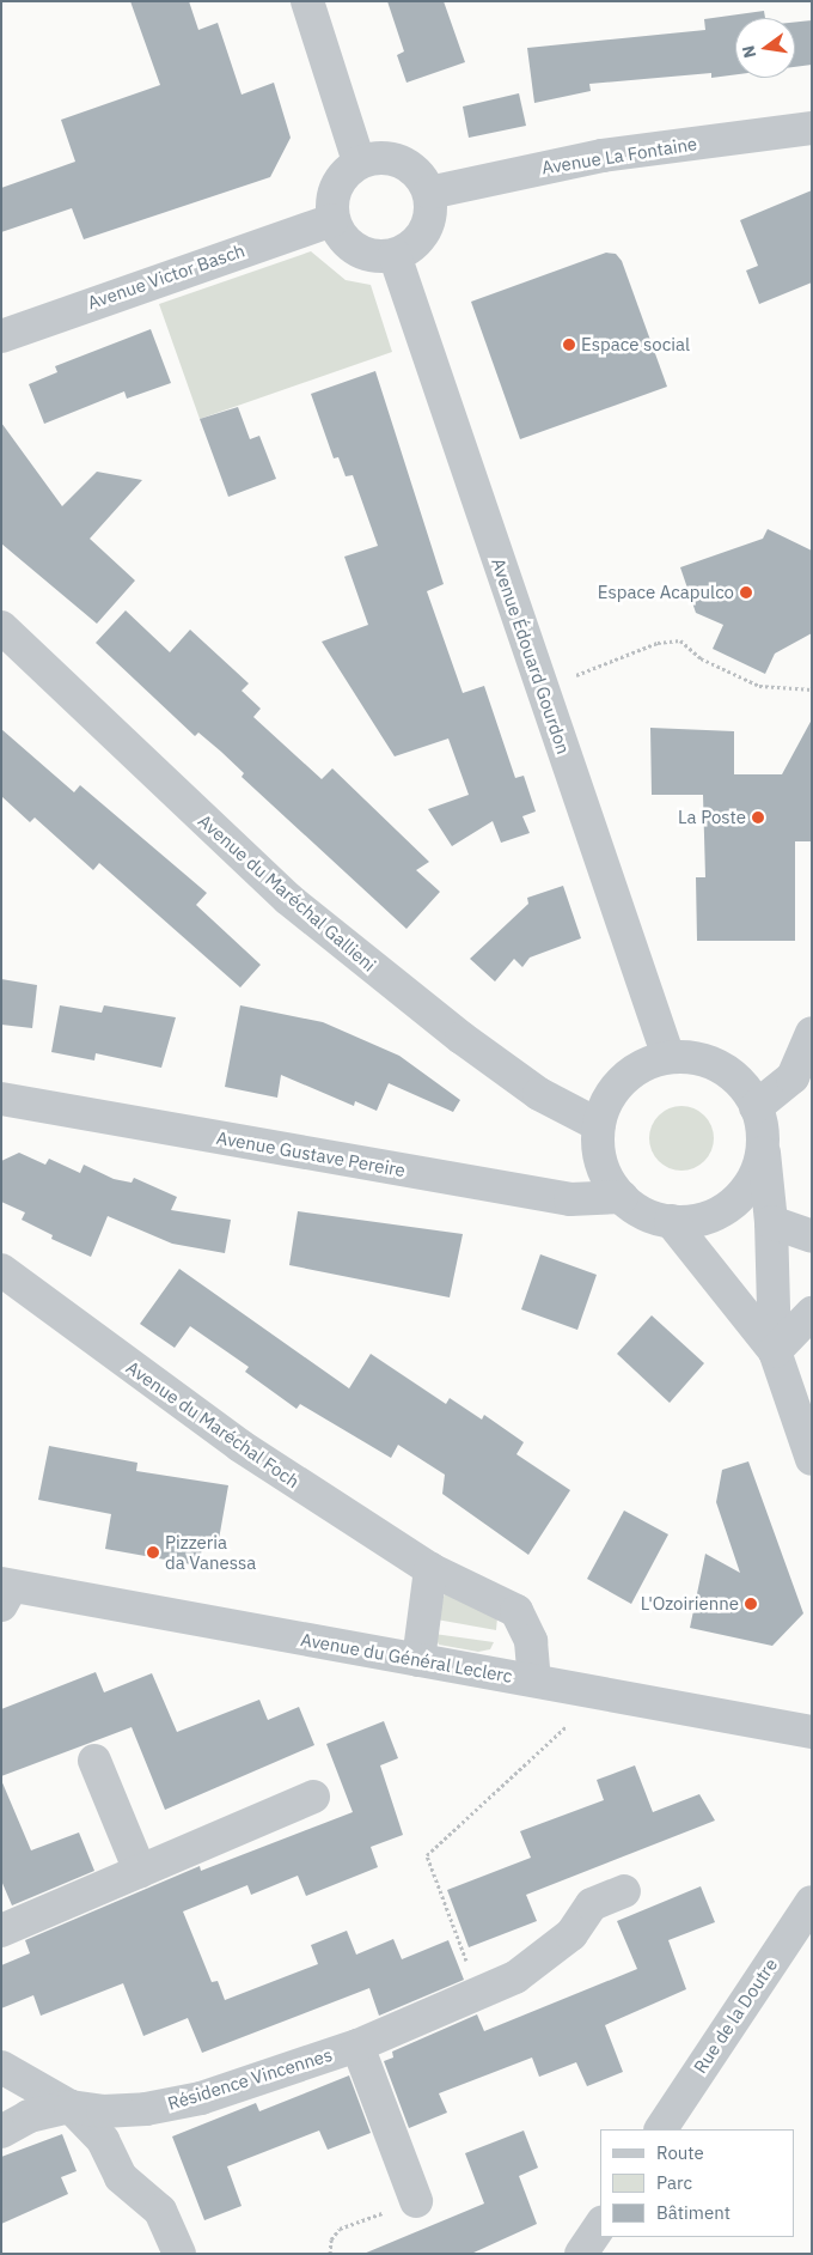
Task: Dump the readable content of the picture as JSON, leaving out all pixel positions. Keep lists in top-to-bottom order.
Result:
{
  "streets": {
    "street": [
      "Avenue La Fontaine",
      "Avenue Victor Basch",
      "Avenue Édouard Gourdon",
      "Avenue du Maréchal Gallieni",
      "Avenue Gustave Pereire",
      "Avenue du Maréchal Foch",
      "Avenue du Général Leclerc",
      "Rue de la Doutre",
      "Résidence Vincennes"
    ]
  },
  "crossings": [
    ["Avenue La Fontaine", "Avenue Victor Basch"],
    ["Avenue La Fontaine", "Avenue Édouard Gourdon"],
    ["Avenue Victor Basch", "Avenue Édouard Gourdon"],
    ["Avenue Édouard Gourdon", "Avenue du Maréchal Gallieni"],
    ["Avenue Édouard Gourdon", "Avenue Gustave Pereire"],
    ["Avenue du Maréchal Gallieni", "Avenue Gustave Pereire"],
    ["Avenue du Maréchal Foch", "Avenue du Général Leclerc"]
  ],
  "places": [
    "Espace social",
    "Espace Acapulco",
    "La Poste",
    "Pizzeria da Vanessa",
    "L'Ozoirienne"
  ],
  "legend": ["Route", "Parc", "Bâtiment"],
  "north": "left"
}
